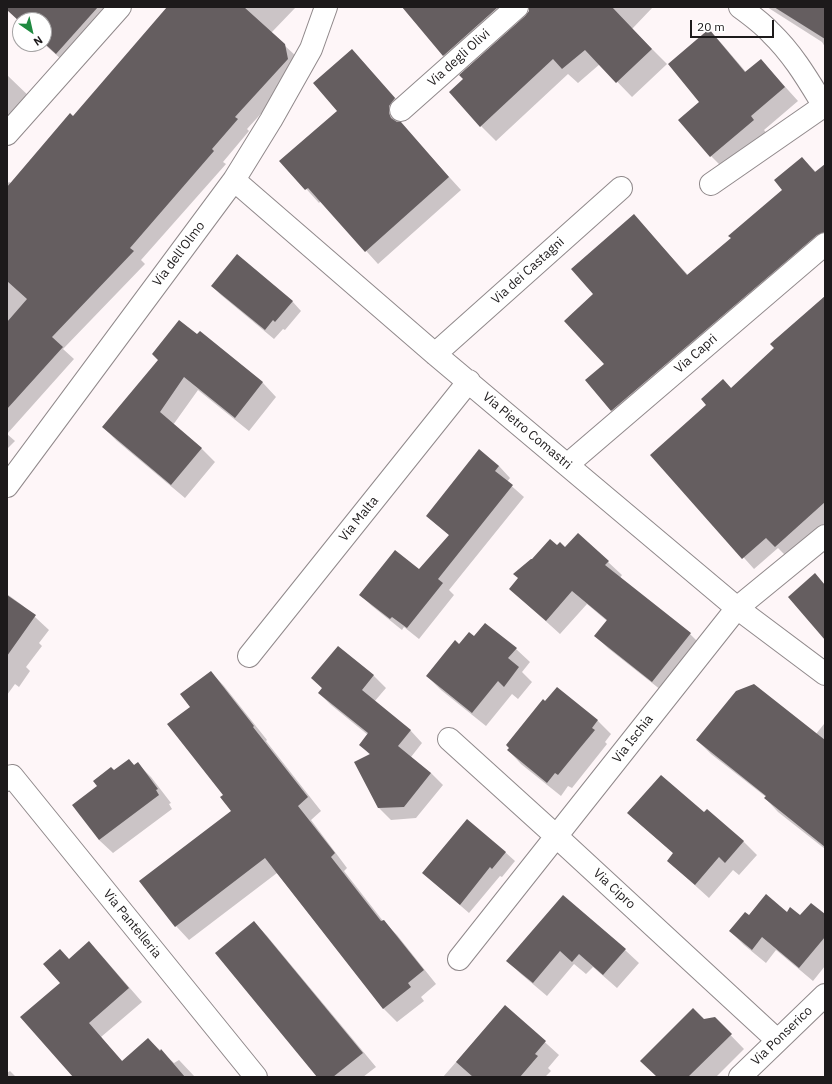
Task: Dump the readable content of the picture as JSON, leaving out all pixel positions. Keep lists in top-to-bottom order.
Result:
{
  "streets": {
    "street": [
      "Via degli Olivi",
      "Via dell'Olmo",
      "Via dei Castagni",
      "Via Capri",
      "Via Pietro Comastri",
      "Via Malta",
      "Via Ischia",
      "Via Cipro",
      "Via Pantelleria",
      "Via Ponserico"
    ]
  },
  "crossings": [
    ["Via dell'Olmo", "Via Pietro Comastri"],
    ["Via dei Castagni", "Via Pietro Comastri"],
    ["Via Capri", "Via Pietro Comastri"],
    ["Via Pietro Comastri", "Via Malta"],
    ["Via Pietro Comastri", "Via Ischia"],
    ["Via Ischia", "Via Cipro"],
    ["Via Cipro", "Via Ponserico"]
  ],
  "scale_bar": "20 m",
  "north": "bottom right"
}
